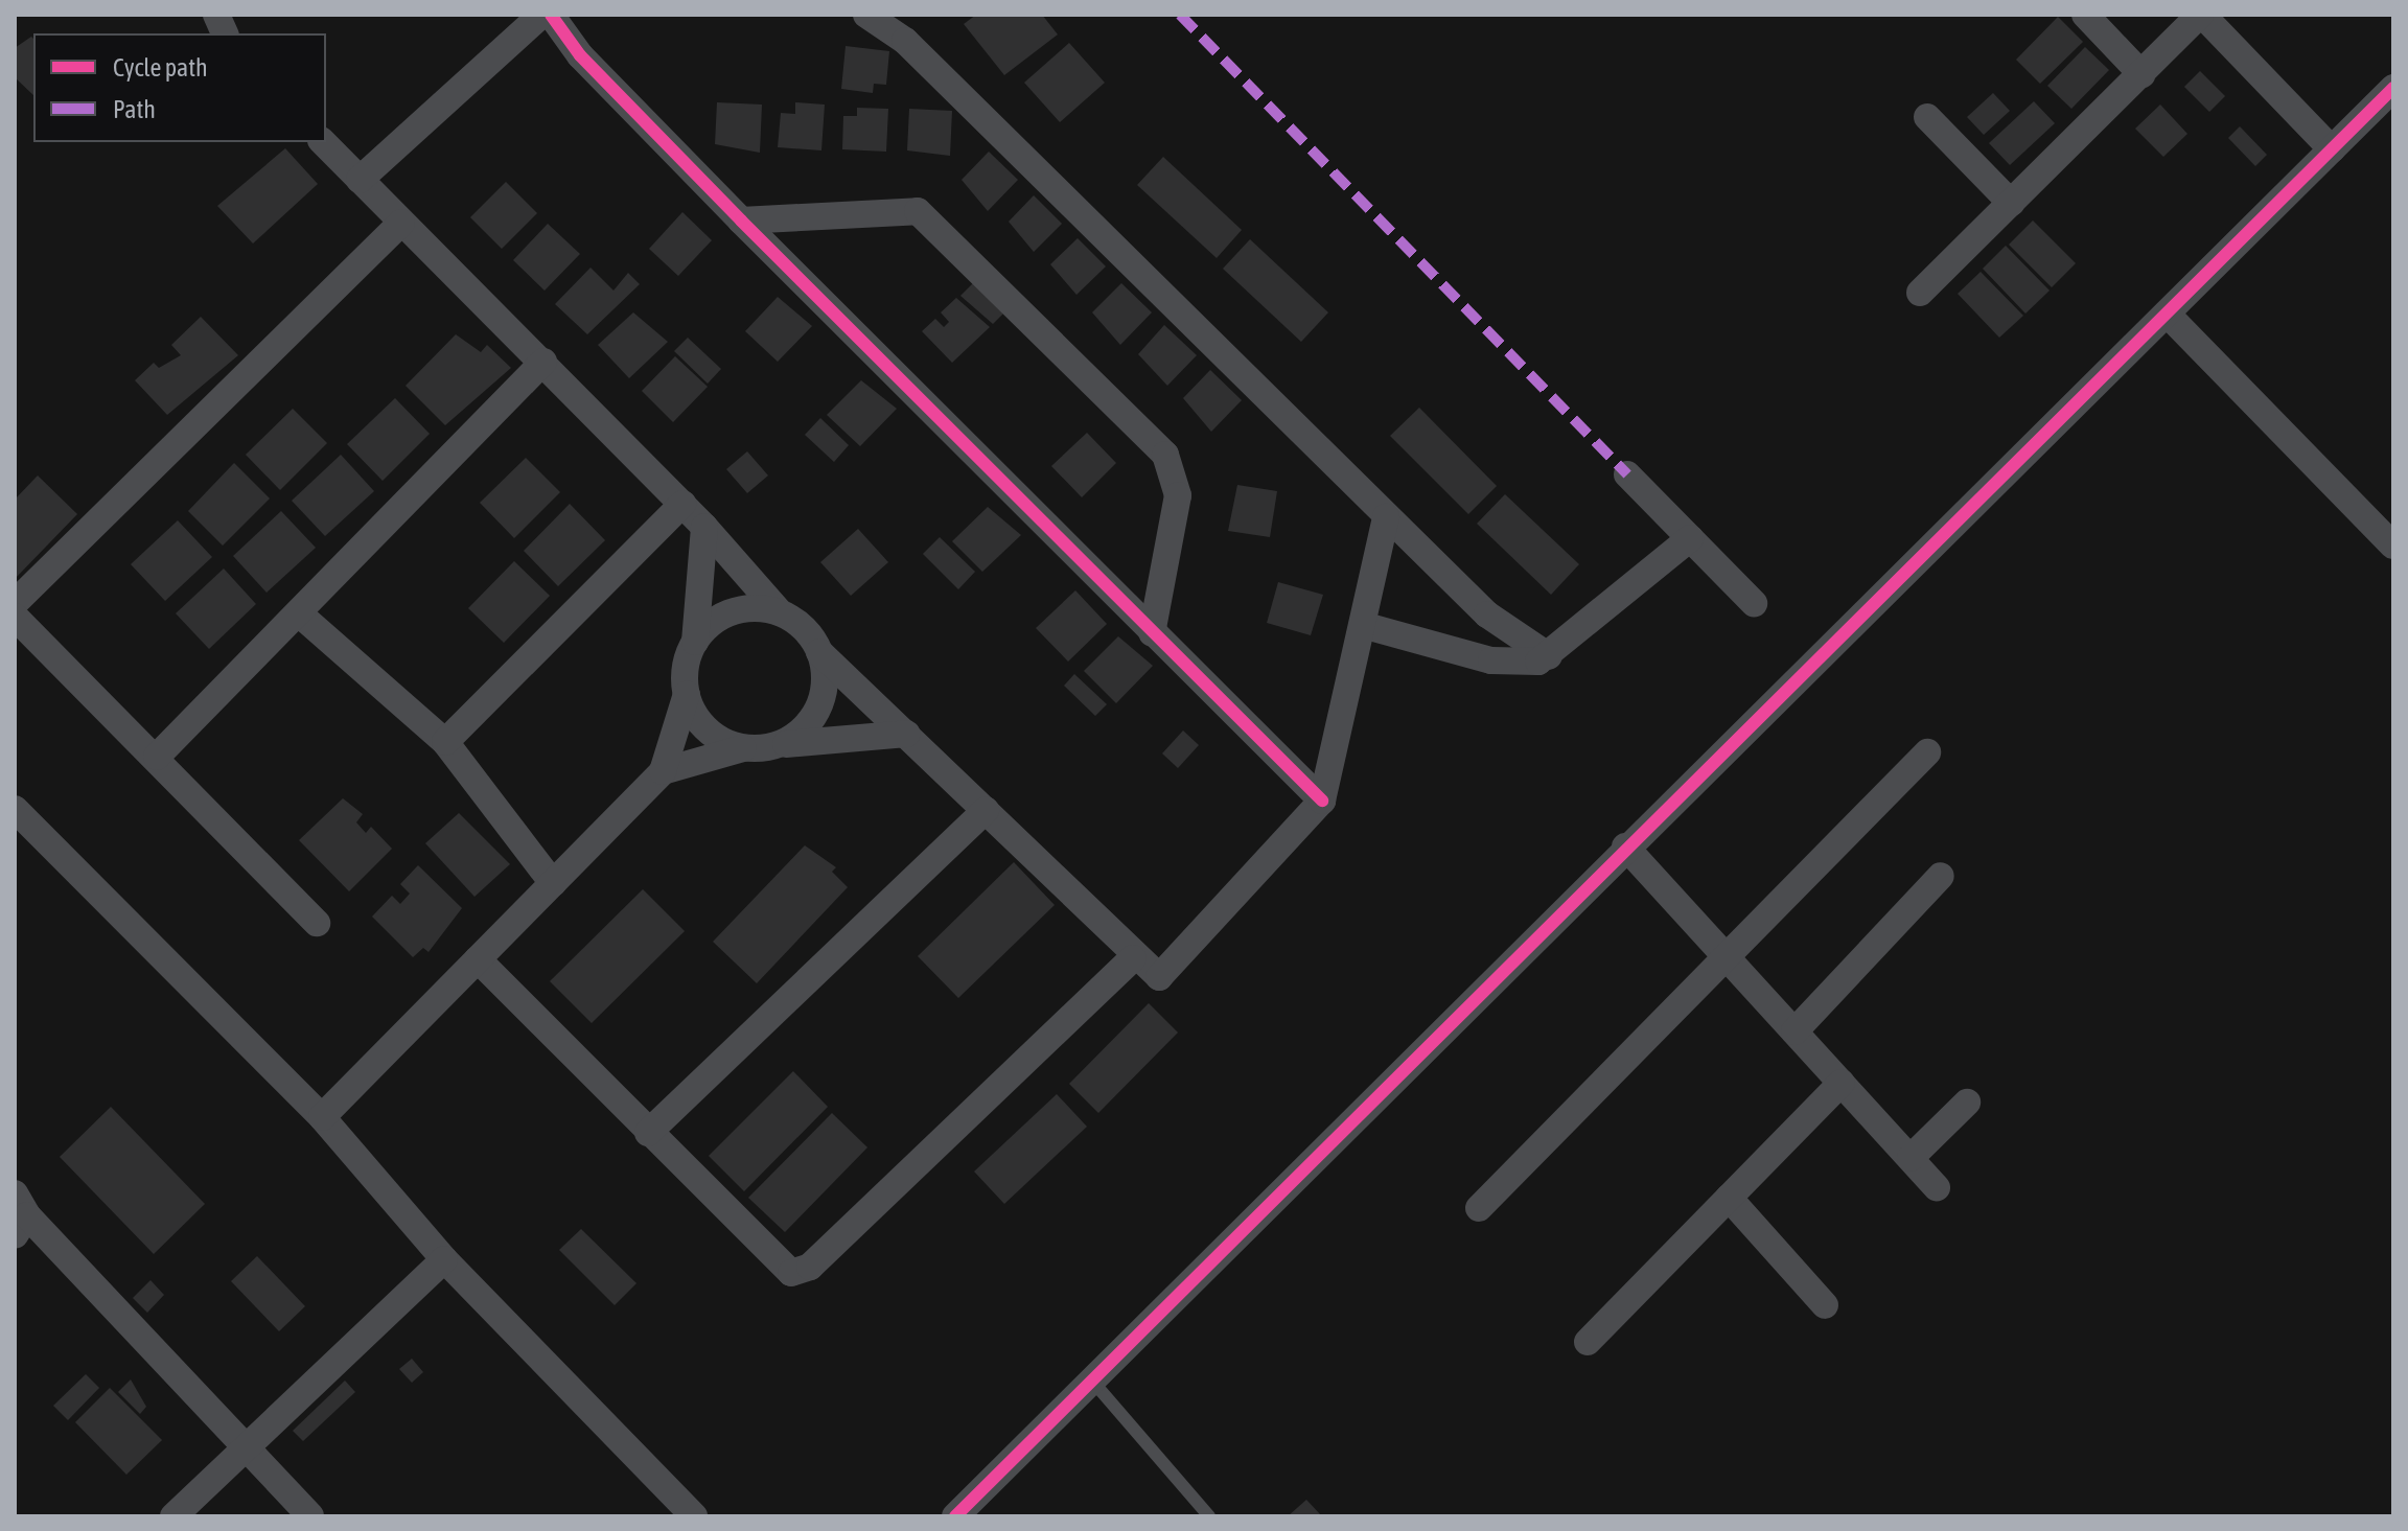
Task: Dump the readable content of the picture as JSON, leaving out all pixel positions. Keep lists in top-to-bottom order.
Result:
{
  "legend": ["Cycle path", "Path"]
}
